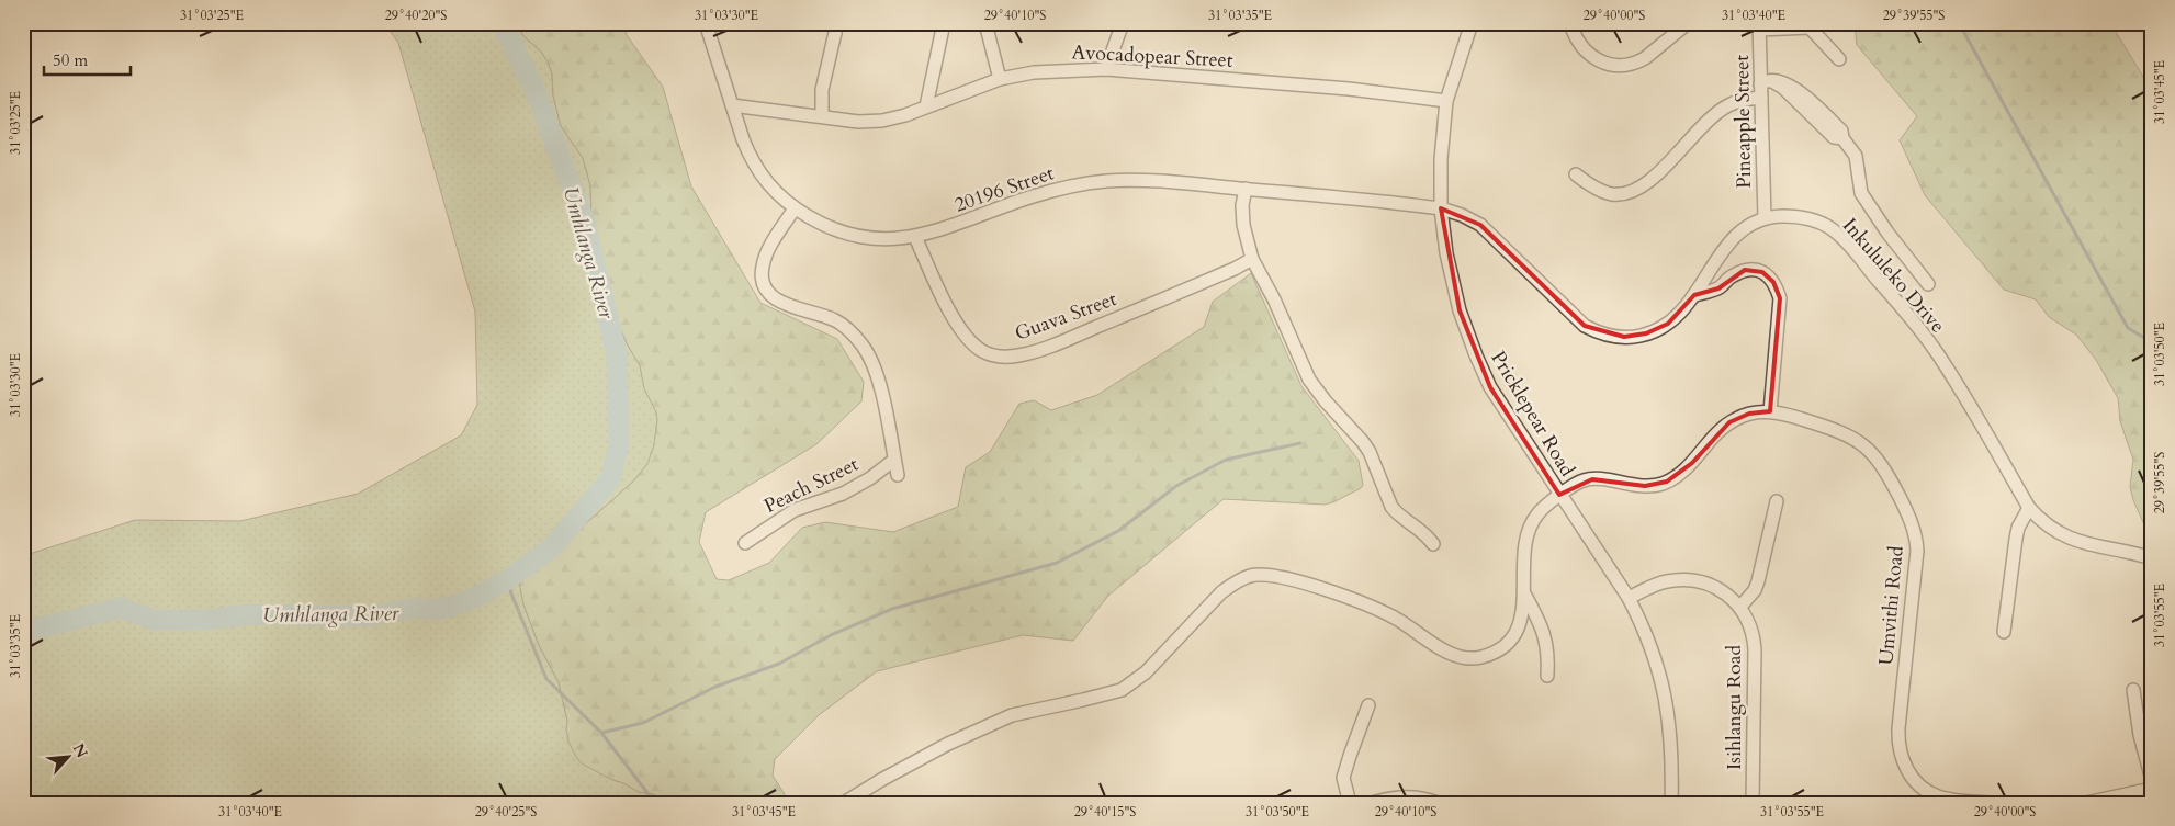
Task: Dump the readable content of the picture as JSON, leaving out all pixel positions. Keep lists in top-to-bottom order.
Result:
{
  "streets": {
    "street": [
      "Avocadopear Street",
      "Pineapple Street",
      "20196 Street",
      "Inkululeko Drive",
      "Guava Street",
      "Pricklepear Road",
      "Peach Street",
      "Umvithi Road",
      "Isihlangu Road"
    ]
  },
  "crossings": [
    ["Avocadopear Street", "20196 Street"],
    ["Avocadopear Street", "Pricklepear Road"],
    ["Pineapple Street", "Inkululeko Drive"],
    ["20196 Street", "Inkululeko Drive"],
    ["20196 Street", "Guava Street"],
    ["20196 Street", "Pricklepear Road"],
    ["Inkululeko Drive", "Pricklepear Road"],
    ["Pricklepear Road", "Umvithi Road"],
    ["Pricklepear Road", "Isihlangu Road"]
  ],
  "water": ["Umhlanga River"],
  "scale_bar": "50 m",
  "north": "top right",
  "coordinates": [
    "31°03'25\"E",
    "29°40'20\"S",
    "31°03'30\"E",
    "29°40'10\"S",
    "31°03'35\"E",
    "29°40'00\"S",
    "31°03'40\"E",
    "29°39'55\"S",
    "31°03'45\"E",
    "31°03'50\"E",
    "31°03'55\"E",
    "29°40'25\"S",
    "29°40'15\"S"
  ]
}
